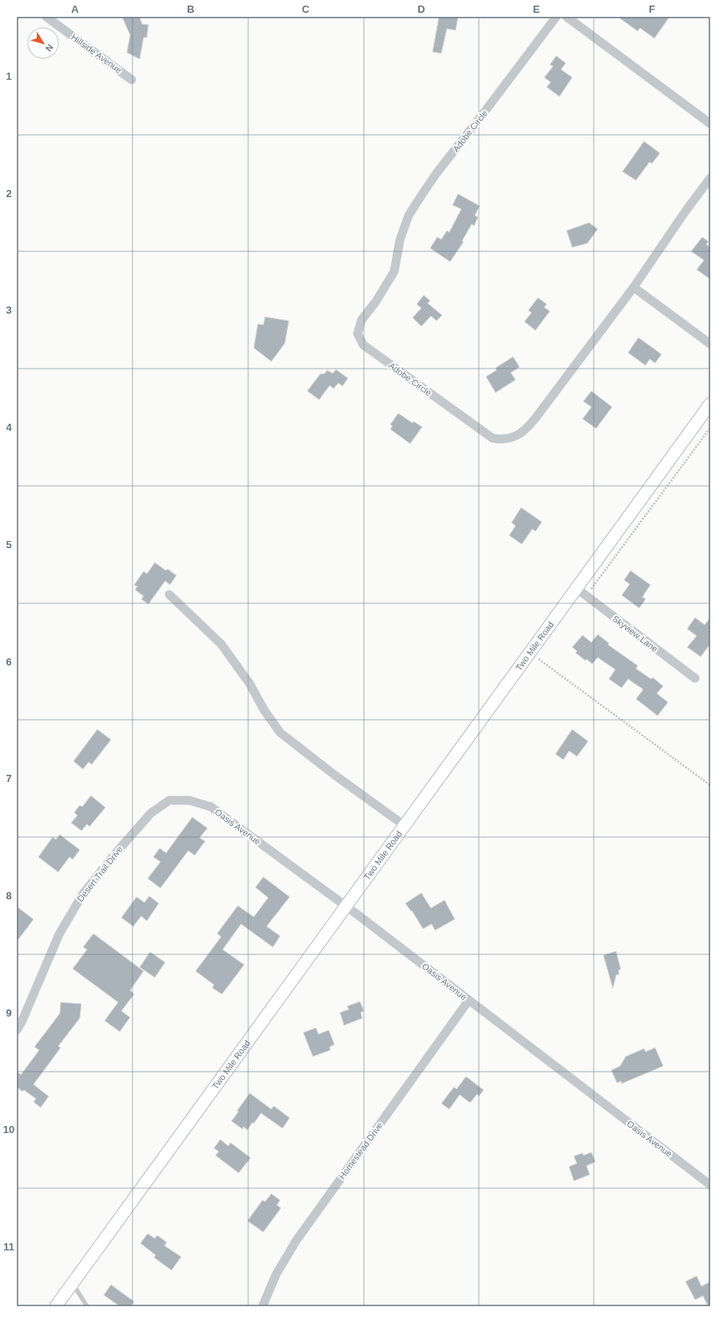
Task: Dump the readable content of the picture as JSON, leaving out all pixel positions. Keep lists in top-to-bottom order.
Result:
{
  "streets": {
    "main road": ["Two Mile Road"],
    "street": [
      "Hillside Avenue",
      "Adobe Circle",
      "Skyview Lane",
      "Oasis Avenue",
      "Desert Trail Drive",
      "Homestead Drive"
    ]
  },
  "crossings": [
    ["Skyview Lane", "Two Mile Road"],
    ["Two Mile Road", "Oasis Avenue"],
    ["Oasis Avenue", "Desert Trail Drive"],
    ["Oasis Avenue", "Homestead Drive"]
  ],
  "north": "bottom right",
  "grid": {
    "columns": [
      "A",
      "B",
      "C",
      "D",
      "E",
      "F"
    ],
    "rows": [
      "1",
      "2",
      "3",
      "4",
      "5",
      "6",
      "7",
      "8",
      "9",
      "10",
      "11"
    ]
  }
}
